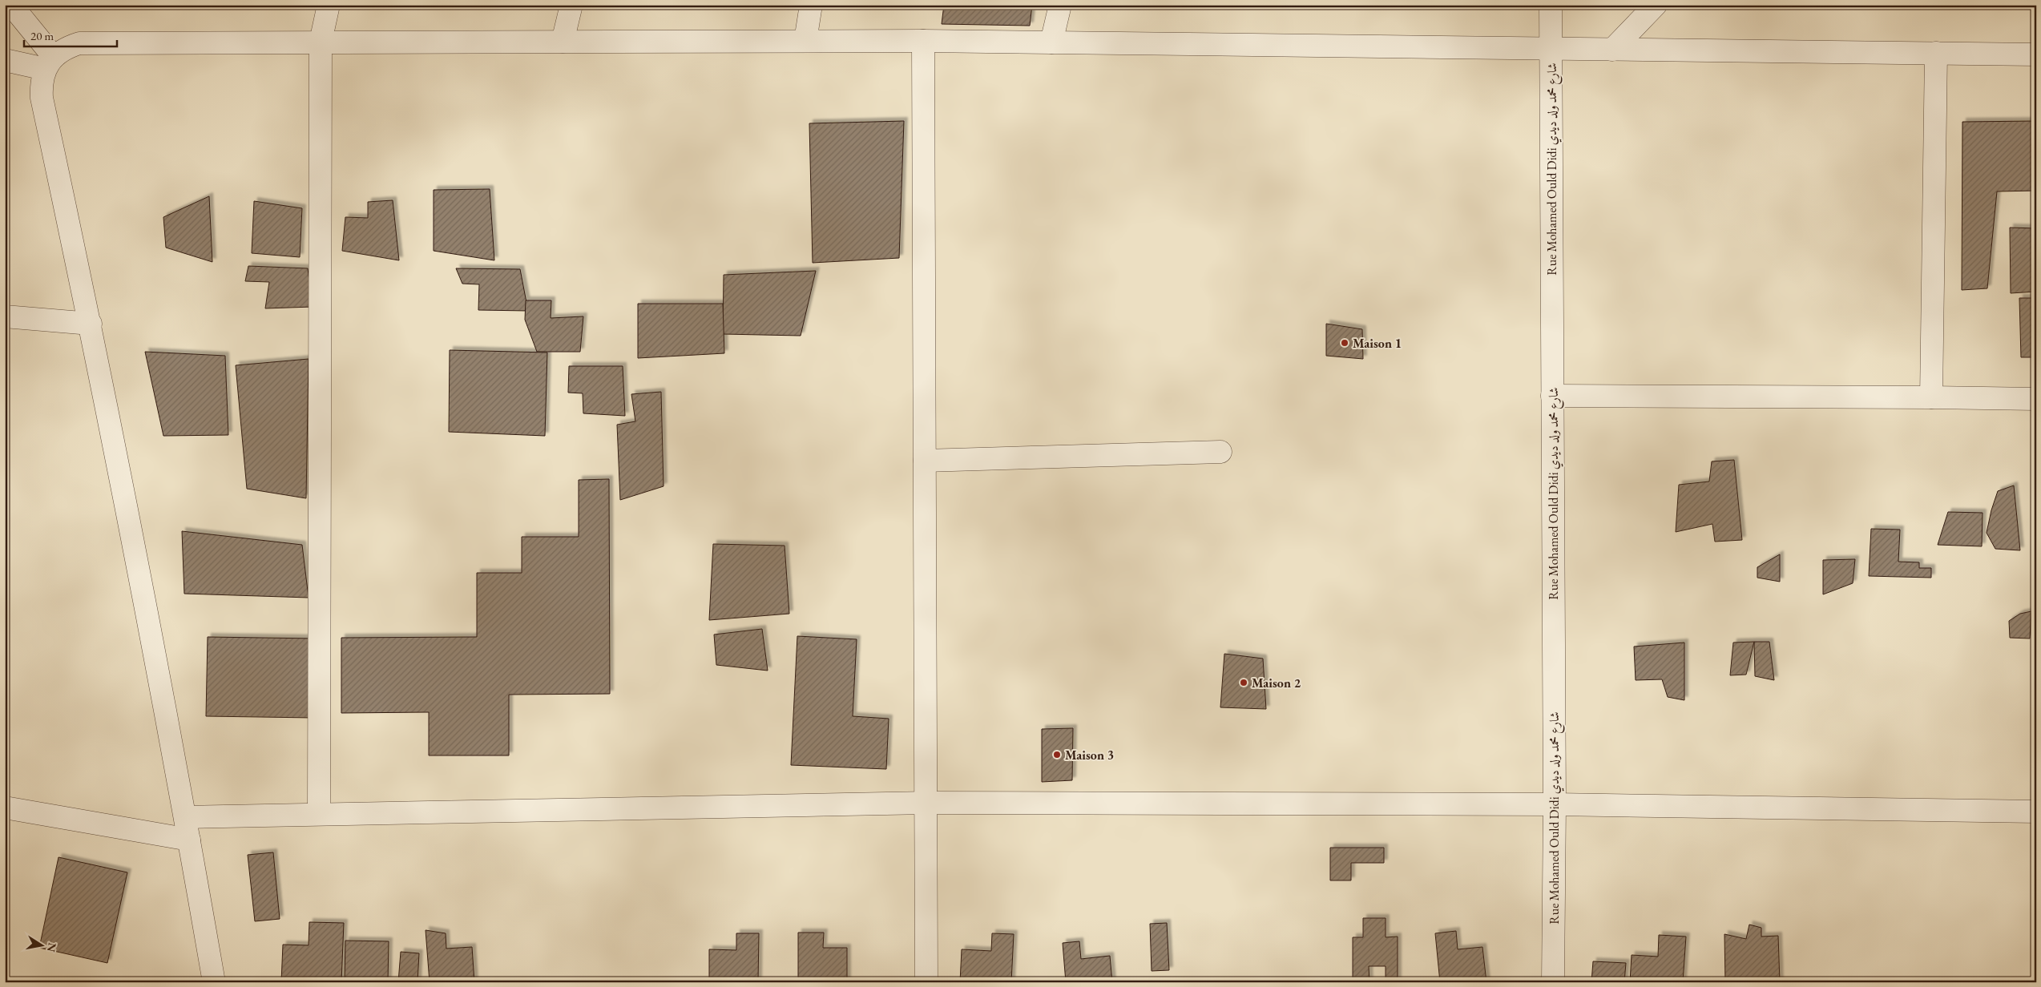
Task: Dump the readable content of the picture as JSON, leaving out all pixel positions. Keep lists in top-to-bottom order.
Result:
{
  "streets": {
    "street": ["Rue Mohamed Ould Didi شارع محمد ولد ديدي"]
  },
  "places": ["Maison 1", "Maison 2", "Maison 3"],
  "scale_bar": "20 m",
  "north": "right"
}
